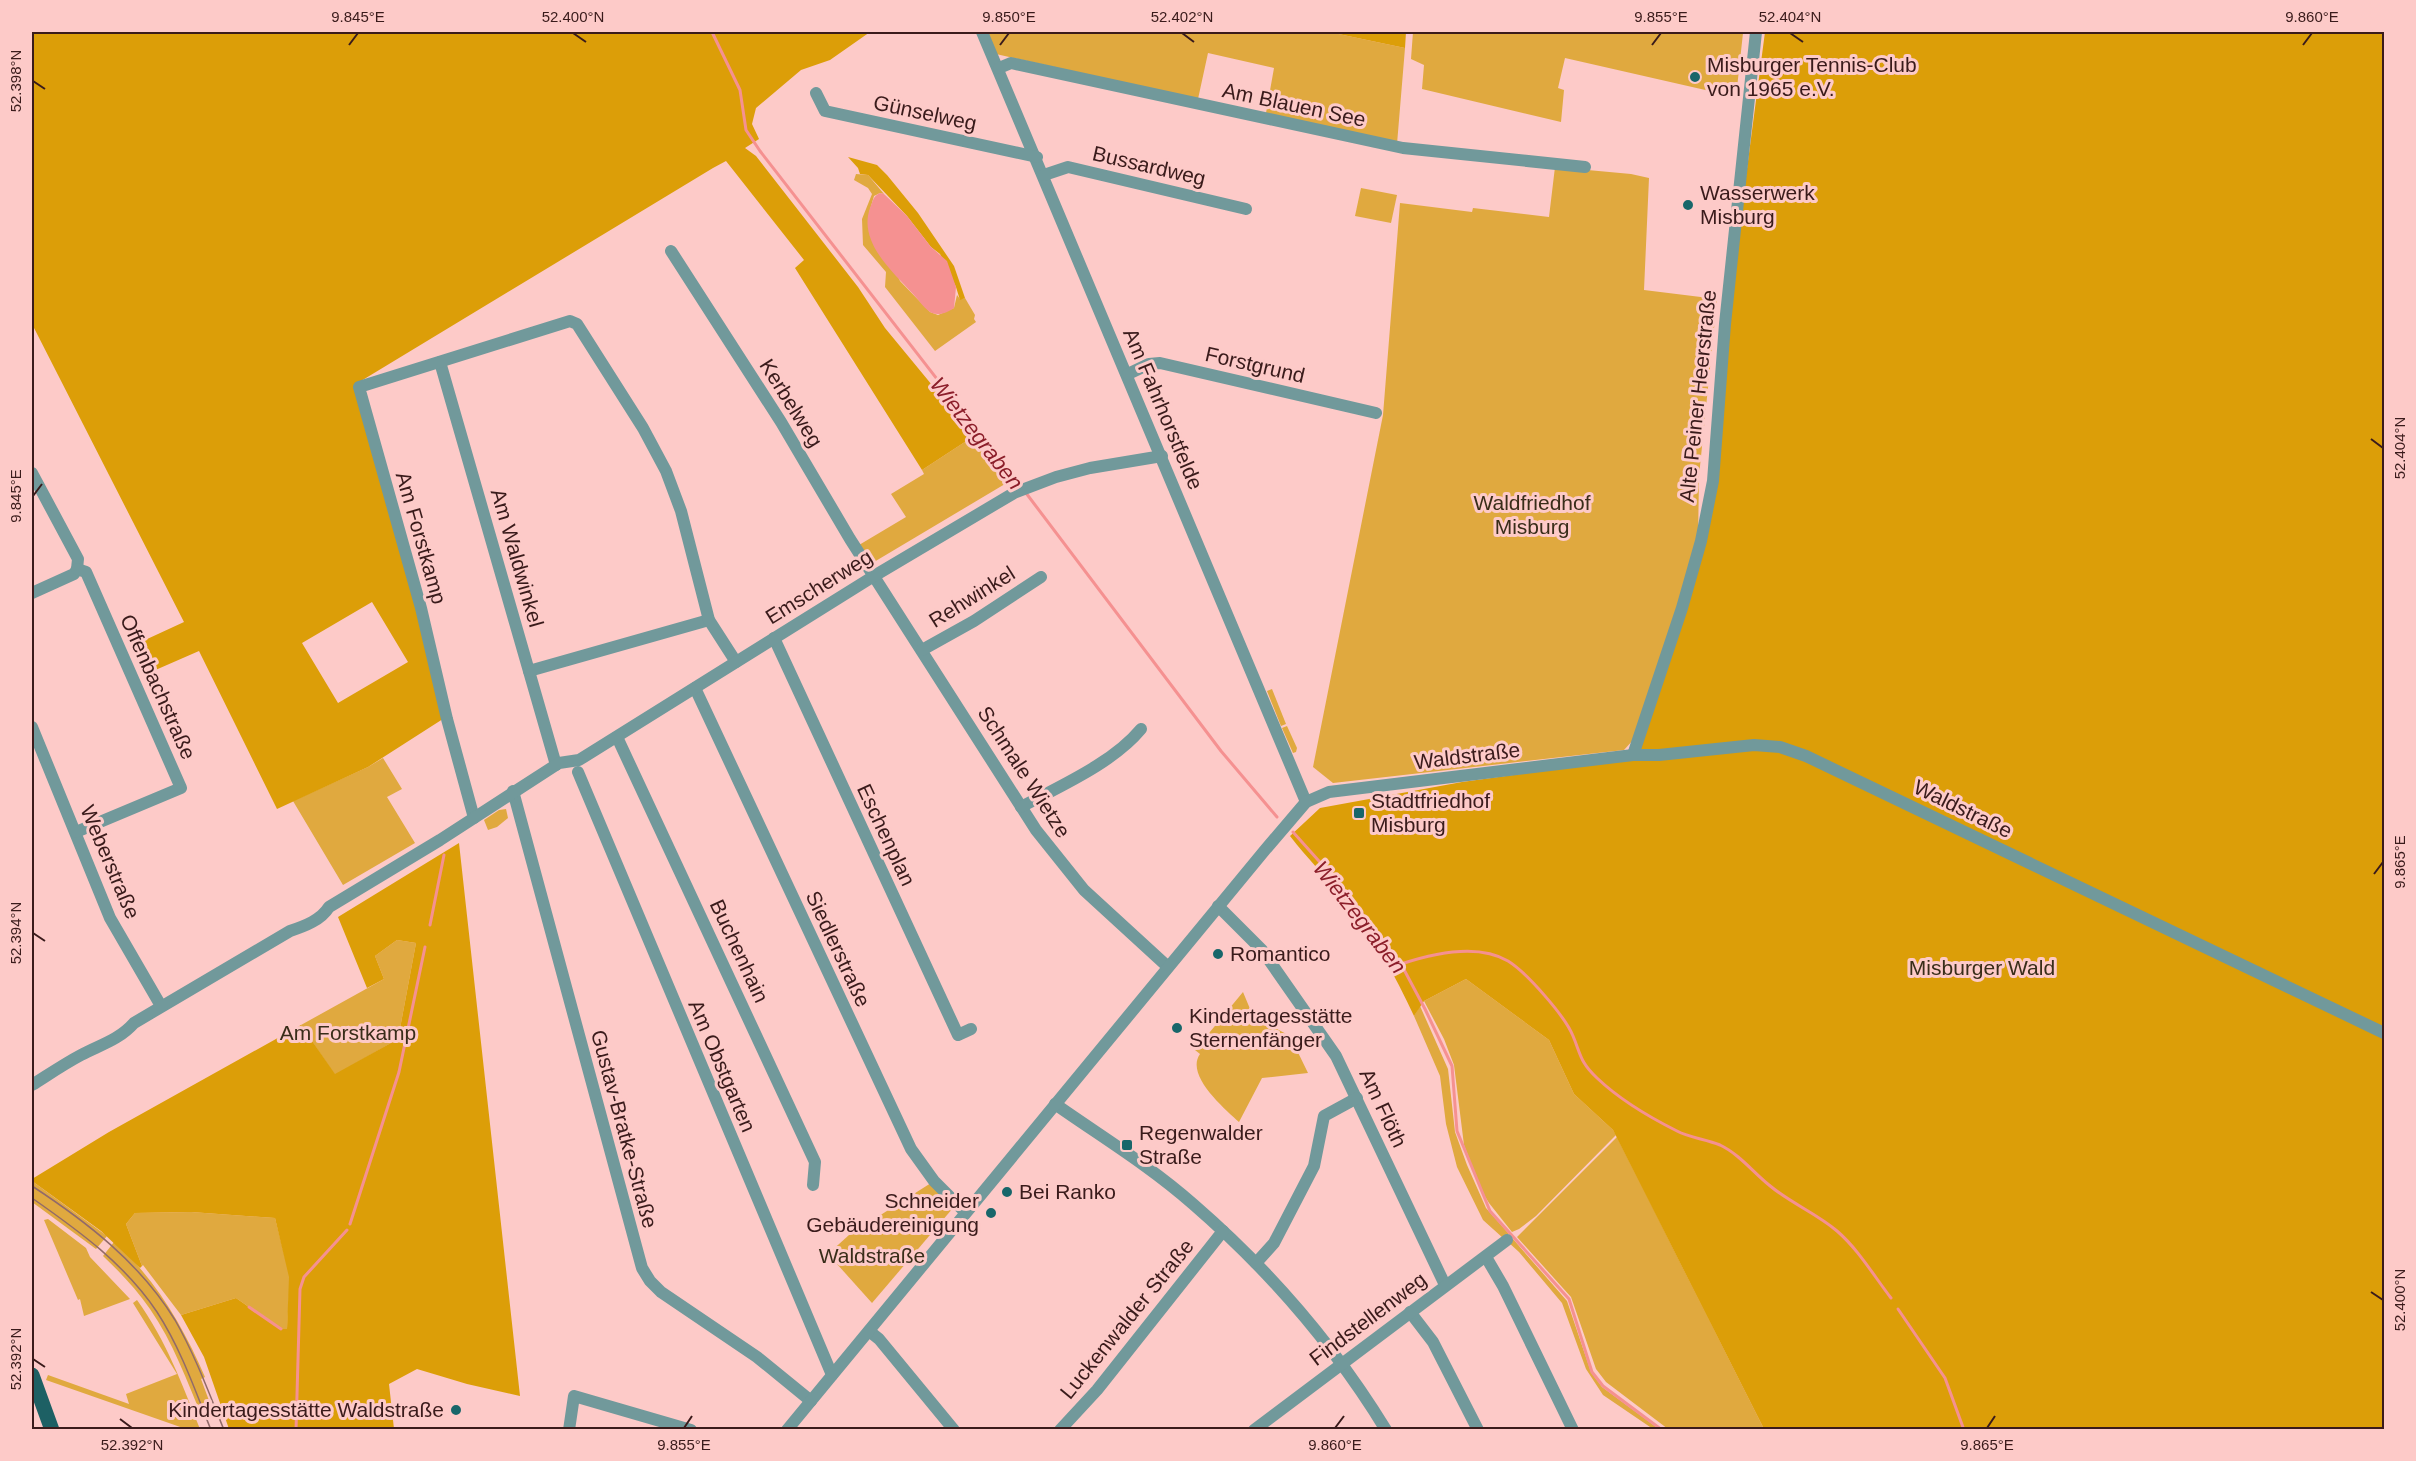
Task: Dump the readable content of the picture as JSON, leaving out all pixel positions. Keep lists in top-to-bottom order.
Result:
{
  "streets": {
    "street": [
      "Am Blauen See",
      "Günselweg",
      "Bussardweg",
      "Forstgrund",
      "Alte Peiner Heerstraße",
      "Kerbelweg",
      "Am Fahrhorstfelde",
      "Am Forstkamp",
      "Am Waldwinkel",
      "Emscherweg",
      "Rehwinkel",
      "Offenbachstraße",
      "Waldstraße",
      "Schmale Wietze",
      "Eschenplan",
      "Weberstraße",
      "Siedlerstraße",
      "Buchenhain",
      "Am Obstgarten",
      "Am Flöth",
      "Gustav-Bratke-Straße",
      "Luckenwalder Straße",
      "Findstellenweg"
    ]
  },
  "crossings": [
    ["Am Blauen See", "Am Fahrhorstfelde"],
    ["Günselweg", "Am Fahrhorstfelde"],
    ["Bussardweg", "Am Fahrhorstfelde"],
    ["Forstgrund", "Am Fahrhorstfelde"],
    ["Alte Peiner Heerstraße", "Waldstraße"],
    ["Kerbelweg", "Emscherweg"],
    ["Kerbelweg", "Schmale Wietze"],
    ["Am Fahrhorstfelde", "Emscherweg"],
    ["Am Fahrhorstfelde", "Waldstraße"],
    ["Am Forstkamp", "Am Waldwinkel"],
    ["Am Waldwinkel", "Emscherweg"],
    ["Emscherweg", "Schmale Wietze"],
    ["Emscherweg", "Eschenplan"],
    ["Emscherweg", "Siedlerstraße"],
    ["Emscherweg", "Buchenhain"],
    ["Emscherweg", "Gustav-Bratke-Straße"],
    ["Rehwinkel", "Schmale Wietze"],
    ["Offenbachstraße", "Weberstraße"],
    ["Waldstraße", "Schmale Wietze"],
    ["Waldstraße", "Siedlerstraße"],
    ["Waldstraße", "Am Obstgarten"],
    ["Waldstraße", "Am Flöth"],
    ["Waldstraße", "Gustav-Bratke-Straße"],
    ["Am Flöth", "Findstellenweg"]
  ],
  "water": ["Wietzegraben"],
  "parks": [
    "Waldfriedhof Misburg",
    "Misburger Wald",
    "Am Forstkamp",
    "Waldstraße"
  ],
  "places": {
    "other": [
      "Misburger Tennis-Club von 1965 e.V.",
      "Wasserwerk Misburg",
      "Romantico",
      "Kindertagesstätte Sternenfänger",
      "Bei Ranko",
      "Schneider Gebäudereinigung",
      "Kindertagesstätte Waldstraße"
    ],
    "transit": ["Stadtfriedhof Misburg", "Regenwalder Straße"]
  },
  "coordinates": [
    "9.845°E",
    "52.400°N",
    "9.850°E",
    "52.402°N",
    "9.855°E",
    "52.404°N",
    "9.860°E",
    "52.398°N",
    "9.865°E",
    "52.394°N",
    "52.392°N"
  ]
}
